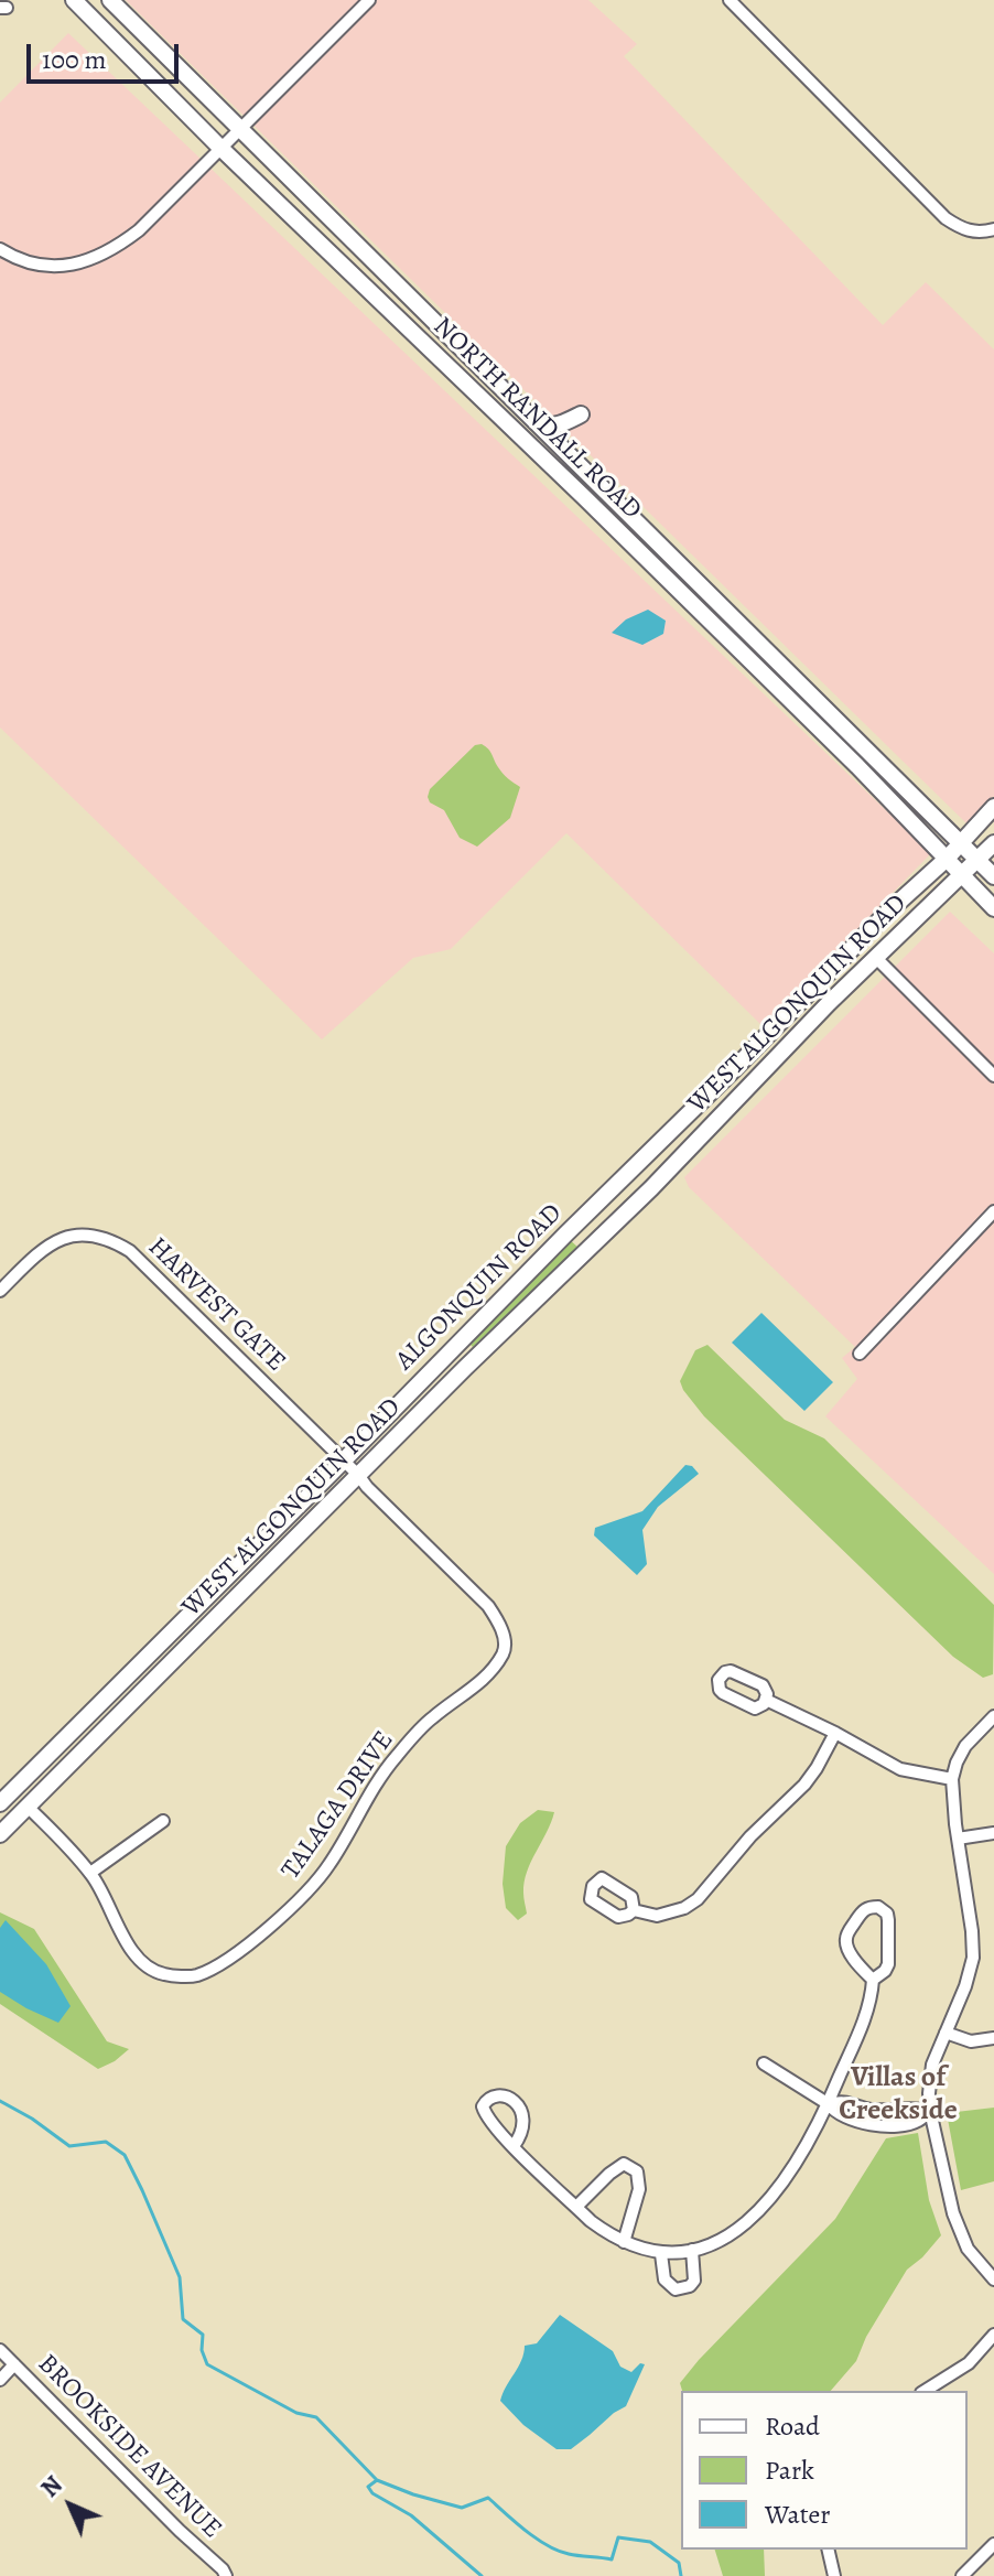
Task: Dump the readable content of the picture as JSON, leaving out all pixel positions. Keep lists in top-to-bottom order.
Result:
{
  "streets": {
    "main road": ["NORTH RANDALL ROAD", "WEST ALGONQUIN ROAD", "ALGONQUIN ROAD"],
    "street": ["HARVEST GATE", "TALAGA DRIVE", "BROOKSIDE AVENUE"]
  },
  "crossings": [
    ["NORTH RANDALL ROAD", "WEST ALGONQUIN ROAD"],
    ["NORTH RANDALL ROAD", "ALGONQUIN ROAD"],
    ["WEST ALGONQUIN ROAD", "TALAGA DRIVE"],
    ["ALGONQUIN ROAD", "HARVEST GATE"],
    ["ALGONQUIN ROAD", "TALAGA DRIVE"],
    ["HARVEST GATE", "TALAGA DRIVE"]
  ],
  "districts": ["Villas of Creekside"],
  "legend": ["Road", "Park", "Water"],
  "scale_bar": "100 m",
  "north": "top left"
}
